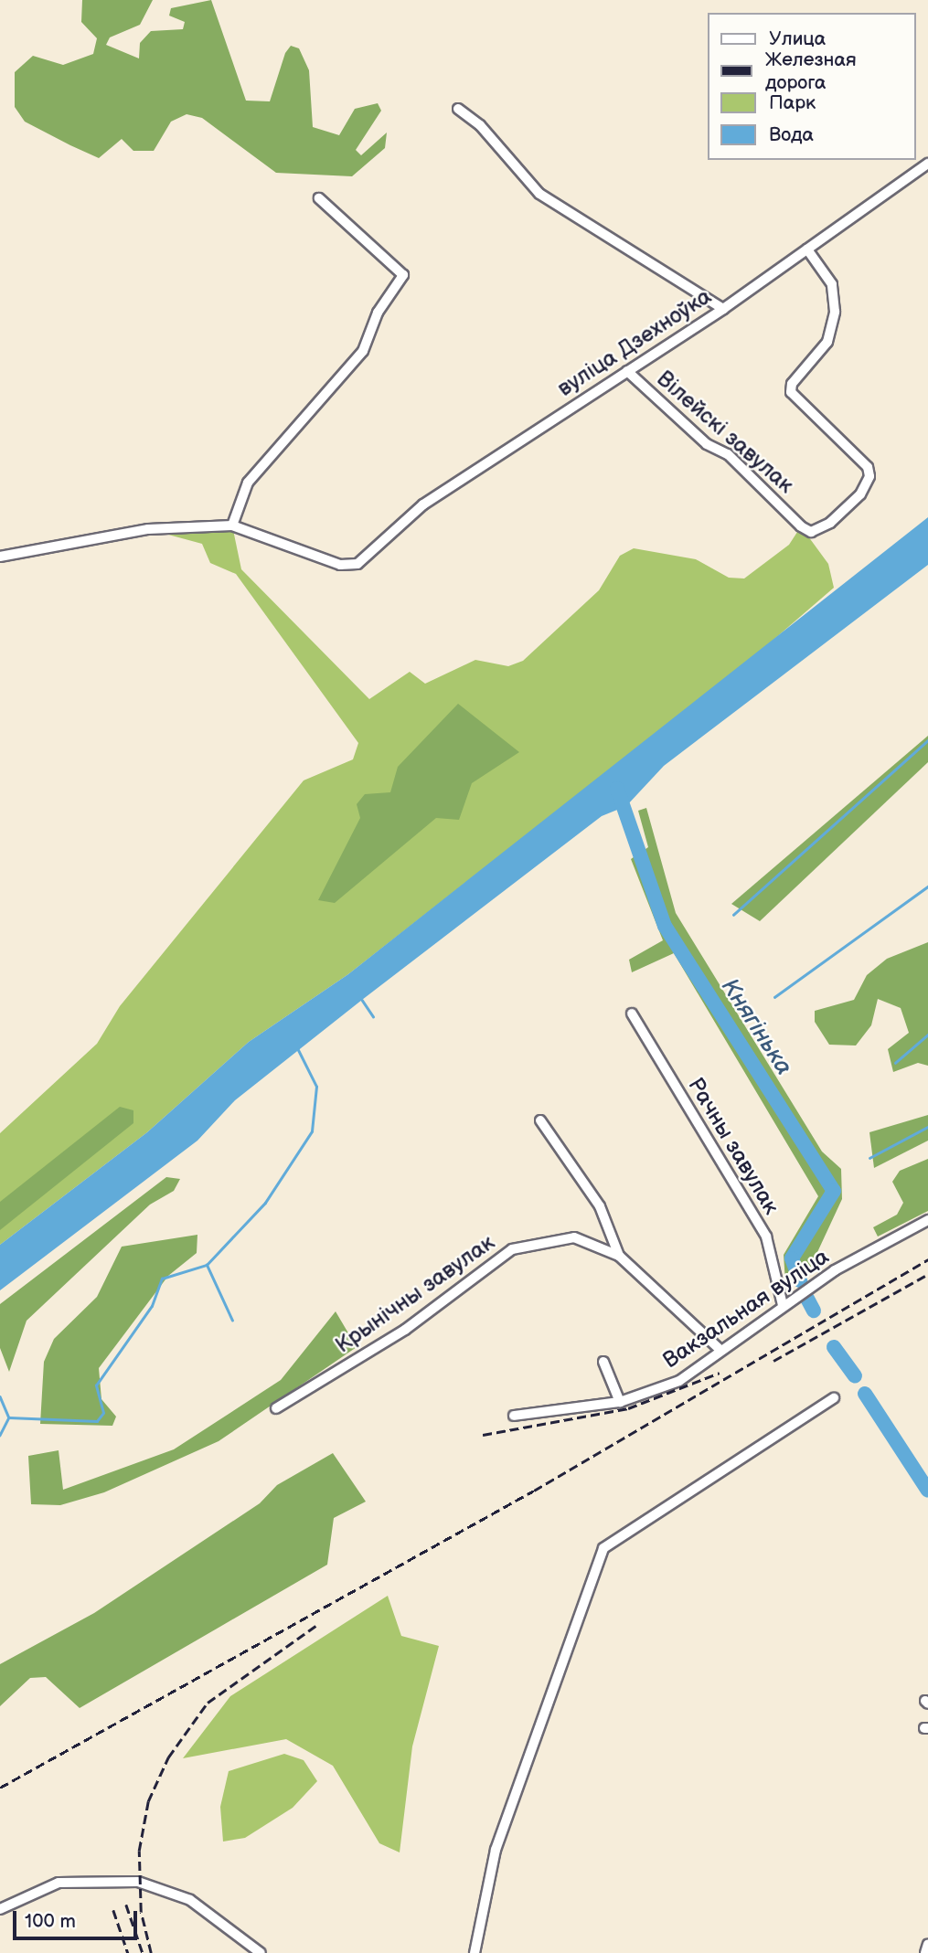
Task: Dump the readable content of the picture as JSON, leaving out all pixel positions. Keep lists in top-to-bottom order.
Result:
{
  "streets": {
    "street": [
      "вуліца Дзехноўка",
      "Вілейскі завулак",
      "Рачны завулак",
      "Крынічны завулак",
      "Вакзальная вуліца"
    ]
  },
  "crossings": [
    ["вуліца Дзехноўка", "Вілейскі завулак"],
    ["Рачны завулак", "Вакзальная вуліца"]
  ],
  "water": ["Княгінька"],
  "legend": [
    "Улица",
    "Железная дорога",
    "Парк",
    "Вода"
  ],
  "scale_bar": "100 m"
}
